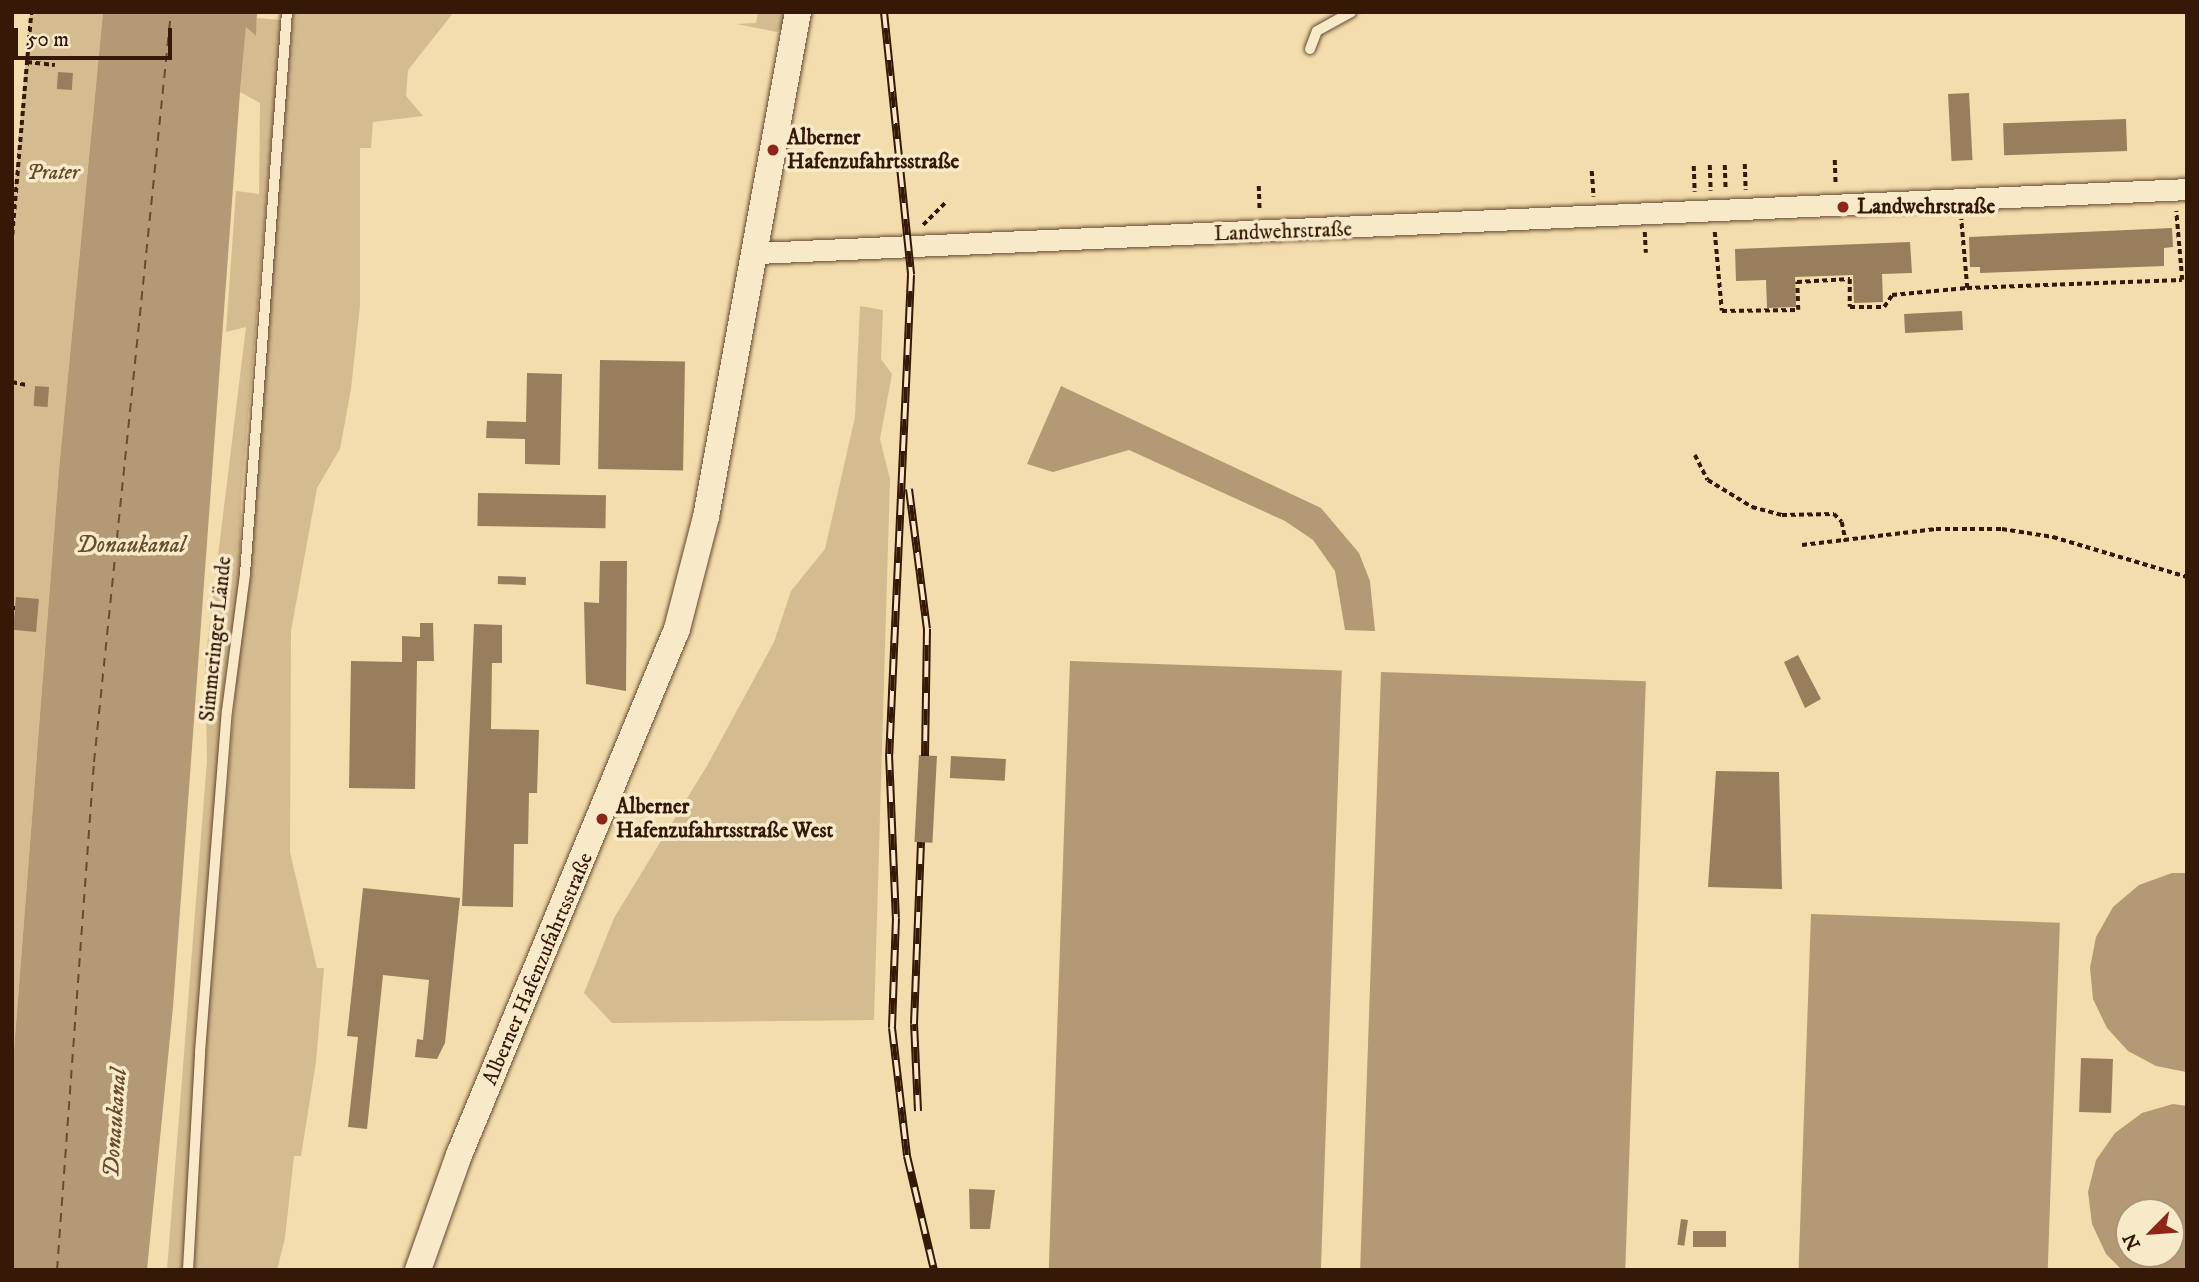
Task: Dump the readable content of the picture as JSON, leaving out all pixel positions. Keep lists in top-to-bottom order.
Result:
{
  "streets": {
    "street": ["Landwehrstraße", "Alberner Hafenzufahrtsstraße"],
    "lane": ["Simmeringer Lände"]
  },
  "crossings": [
    ["Landwehrstraße", "Alberner Hafenzufahrtsstraße"]
  ],
  "water": ["Donaukanal"],
  "parks": ["Prater"],
  "places": ["Alberner Hafenzufahrtsstraße", "Landwehrstraße", "Alberner Hafenzufahrtsstraße West"],
  "scale_bar": "50 m",
  "north": "bottom left"
}
